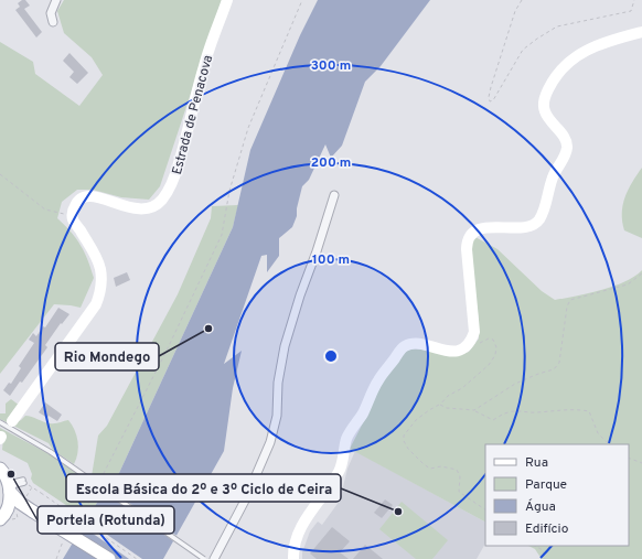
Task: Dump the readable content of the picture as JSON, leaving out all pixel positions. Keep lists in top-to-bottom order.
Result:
{
  "streets": {
    "street": ["Estrada de Penacova"]
  },
  "places": ["Rio Mondego", "Portela (Rotunda)", "Escola Básica do 2º e 3º Ciclo de Ceira"],
  "legend": [
    "Rua",
    "Parque",
    "Água",
    "Edifício"
  ],
  "rings": ["300 m", "200 m", "100 m"]
}
